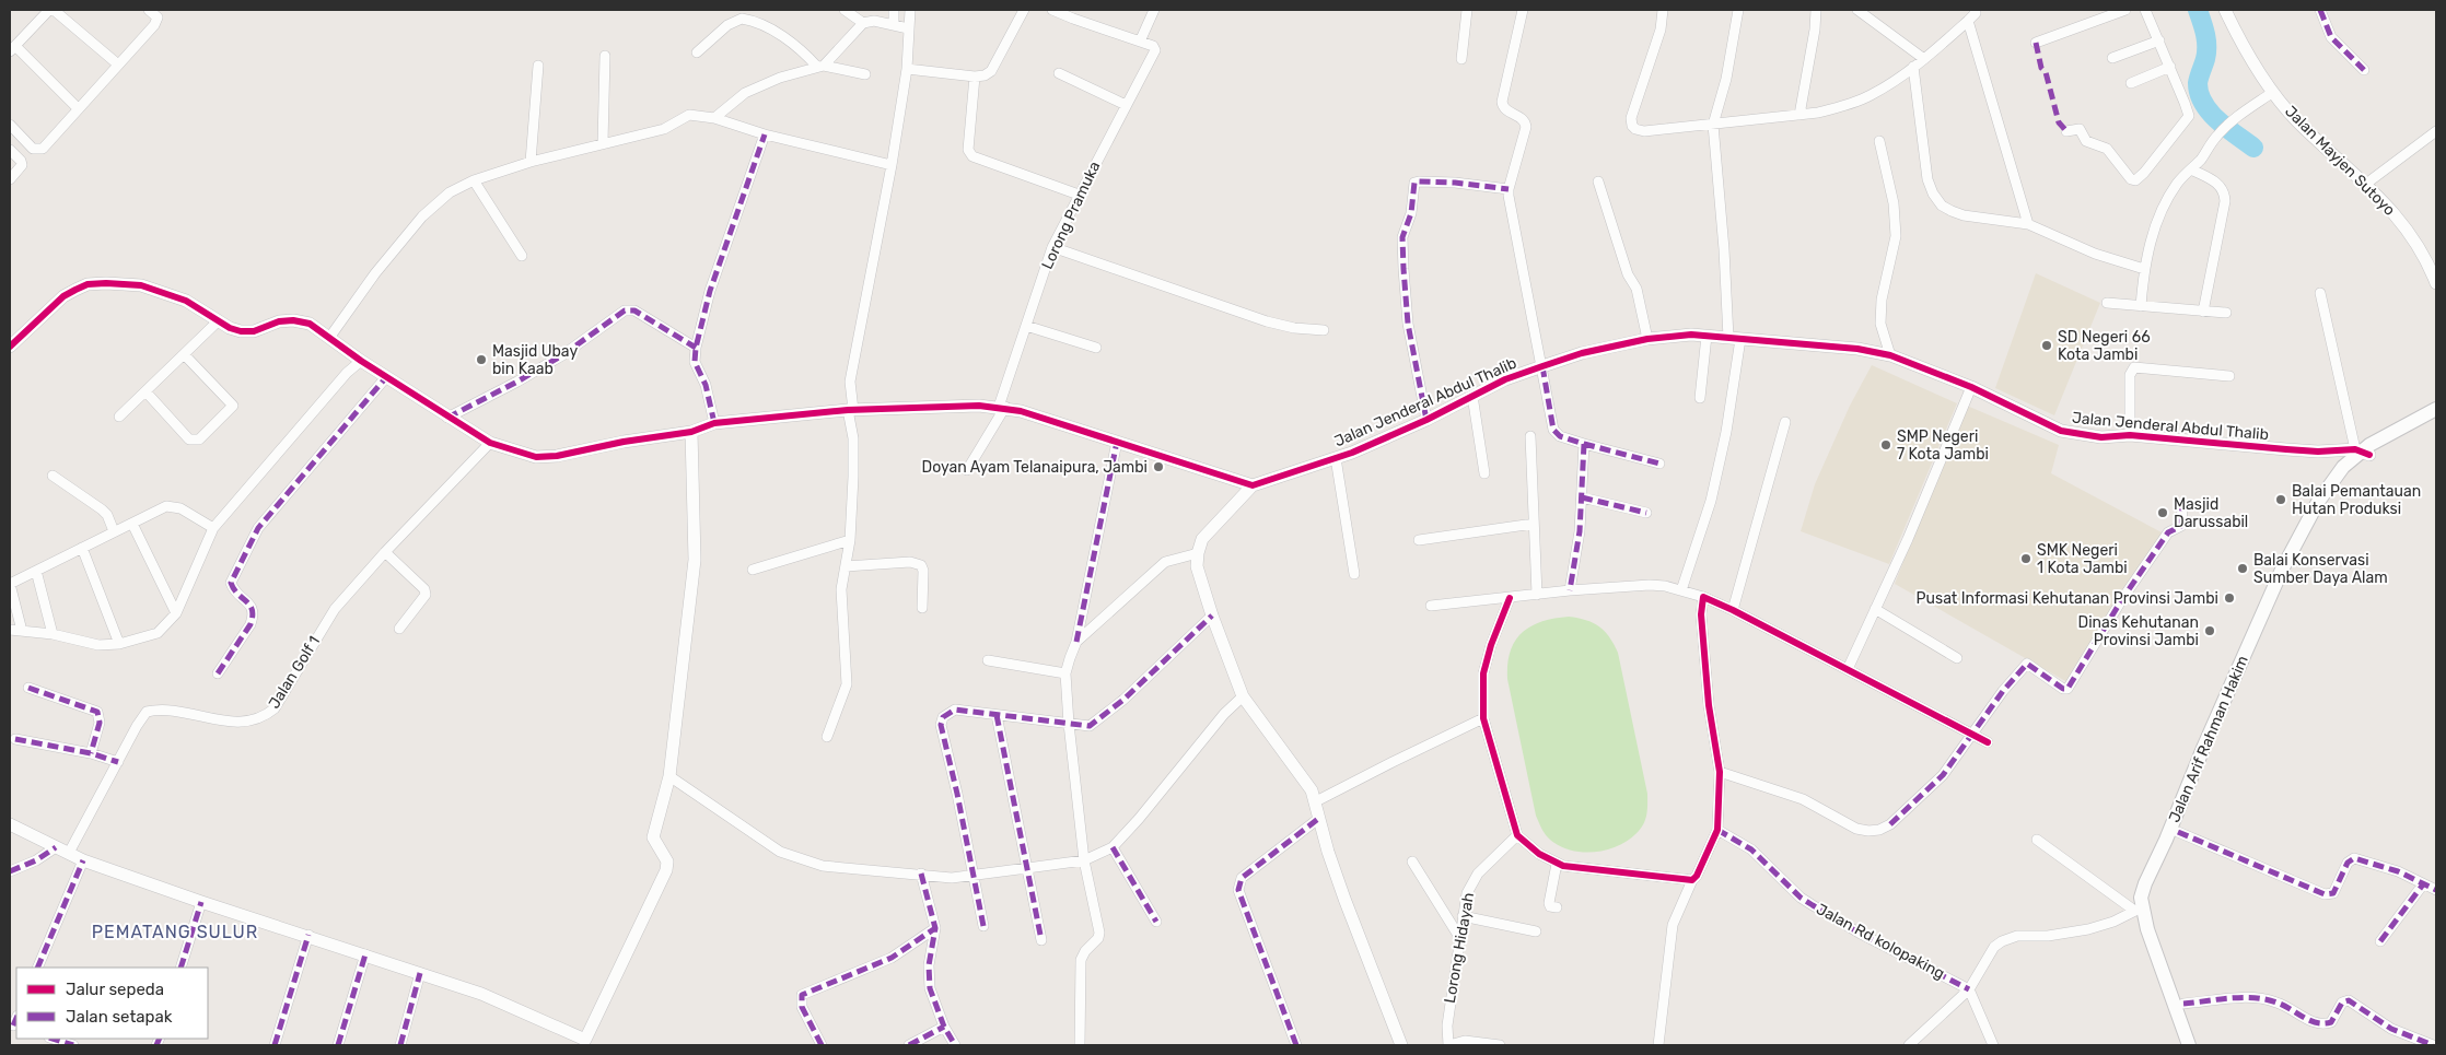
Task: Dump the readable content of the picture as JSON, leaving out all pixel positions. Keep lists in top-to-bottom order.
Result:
{
  "streets": {
    "main road": ["Jalan Arif Rahman Hakim"],
    "street": [
      "Jalan Mayjen Sutoyo",
      "Lorong Pramuka",
      "Jalan Jenderal Abdul Thalib",
      "Jalan Golf 1",
      "Jalan Rd kolopaking",
      "Lorong Hidayah"
    ]
  },
  "crossings": [
    ["Jalan Jenderal Abdul Thalib", "Jalan Arif Rahman Hakim"]
  ],
  "districts": ["PEMATANG SULUR"],
  "places": [
    "SD Negeri 66 Kota Jambi",
    "Masjid Ubay bin Kaab",
    "SMP Negeri 7 Kota Jambi",
    "Doyan Ayam Telanaipura, Jambi",
    "Balai Pemantauan Hutan Produksi",
    "Masjid Darussabil",
    "SMK Negeri 1 Kota Jambi",
    "Balai Konservasi Sumber Daya Alam",
    "Pusat Informasi Kehutanan Provinsi Jambi",
    "Dinas Kehutanan Provinsi Jambi"
  ],
  "legend": ["Jalur sepeda", "Jalan setapak"]
}
